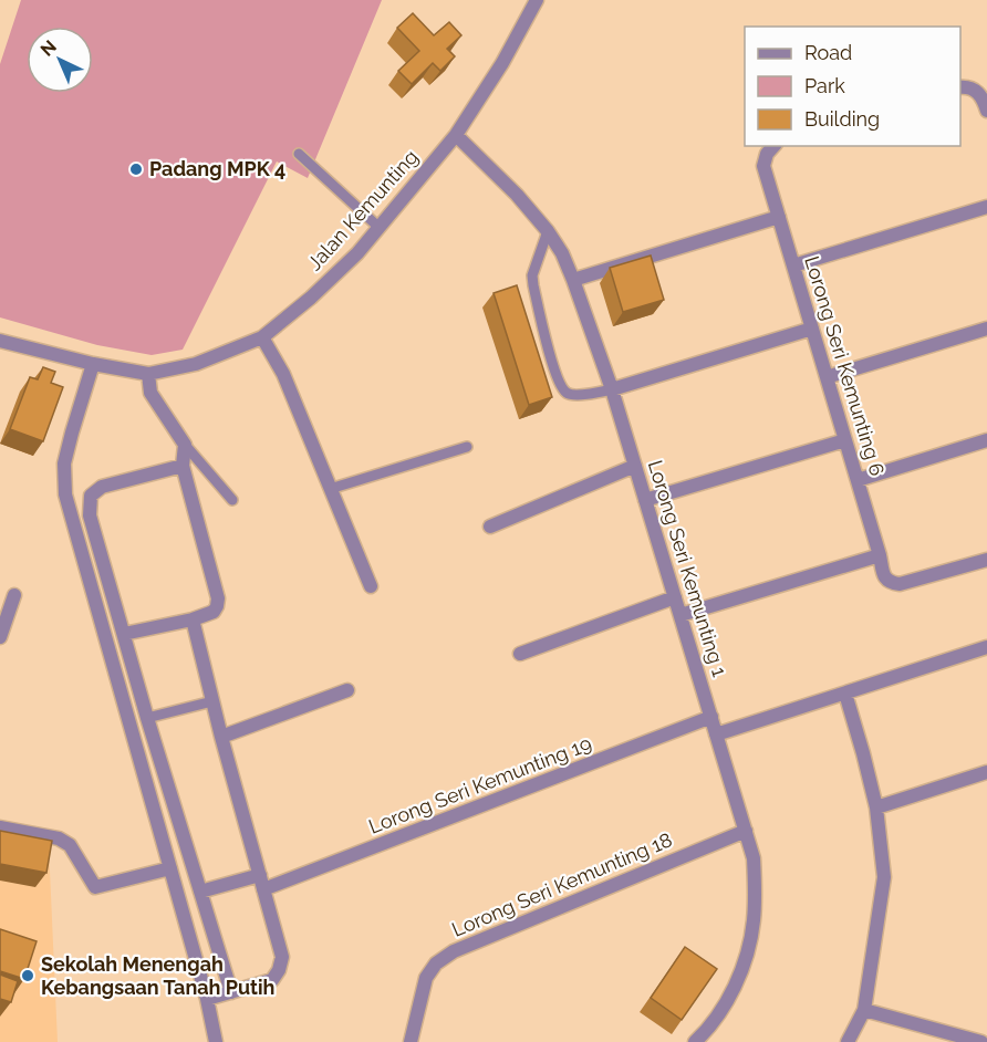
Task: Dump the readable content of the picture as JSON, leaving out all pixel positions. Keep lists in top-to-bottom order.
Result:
{
  "streets": {
    "street": [
      "Jalan Kemunting",
      "Lorong Seri Kemunting 6",
      "Lorong Seri Kemunting 1",
      "Lorong Seri Kemunting 19",
      "Lorong Seri Kemunting 18"
    ]
  },
  "crossings": [
    ["Jalan Kemunting", "Lorong Seri Kemunting 1"],
    ["Lorong Seri Kemunting 1", "Lorong Seri Kemunting 19"],
    ["Lorong Seri Kemunting 1", "Lorong Seri Kemunting 18"]
  ],
  "places": ["Padang MPK 4", "Sekolah Menengah Kebangsaan Tanah Putih"],
  "legend": ["Road", "Park", "Building"],
  "north": "top left"
}
